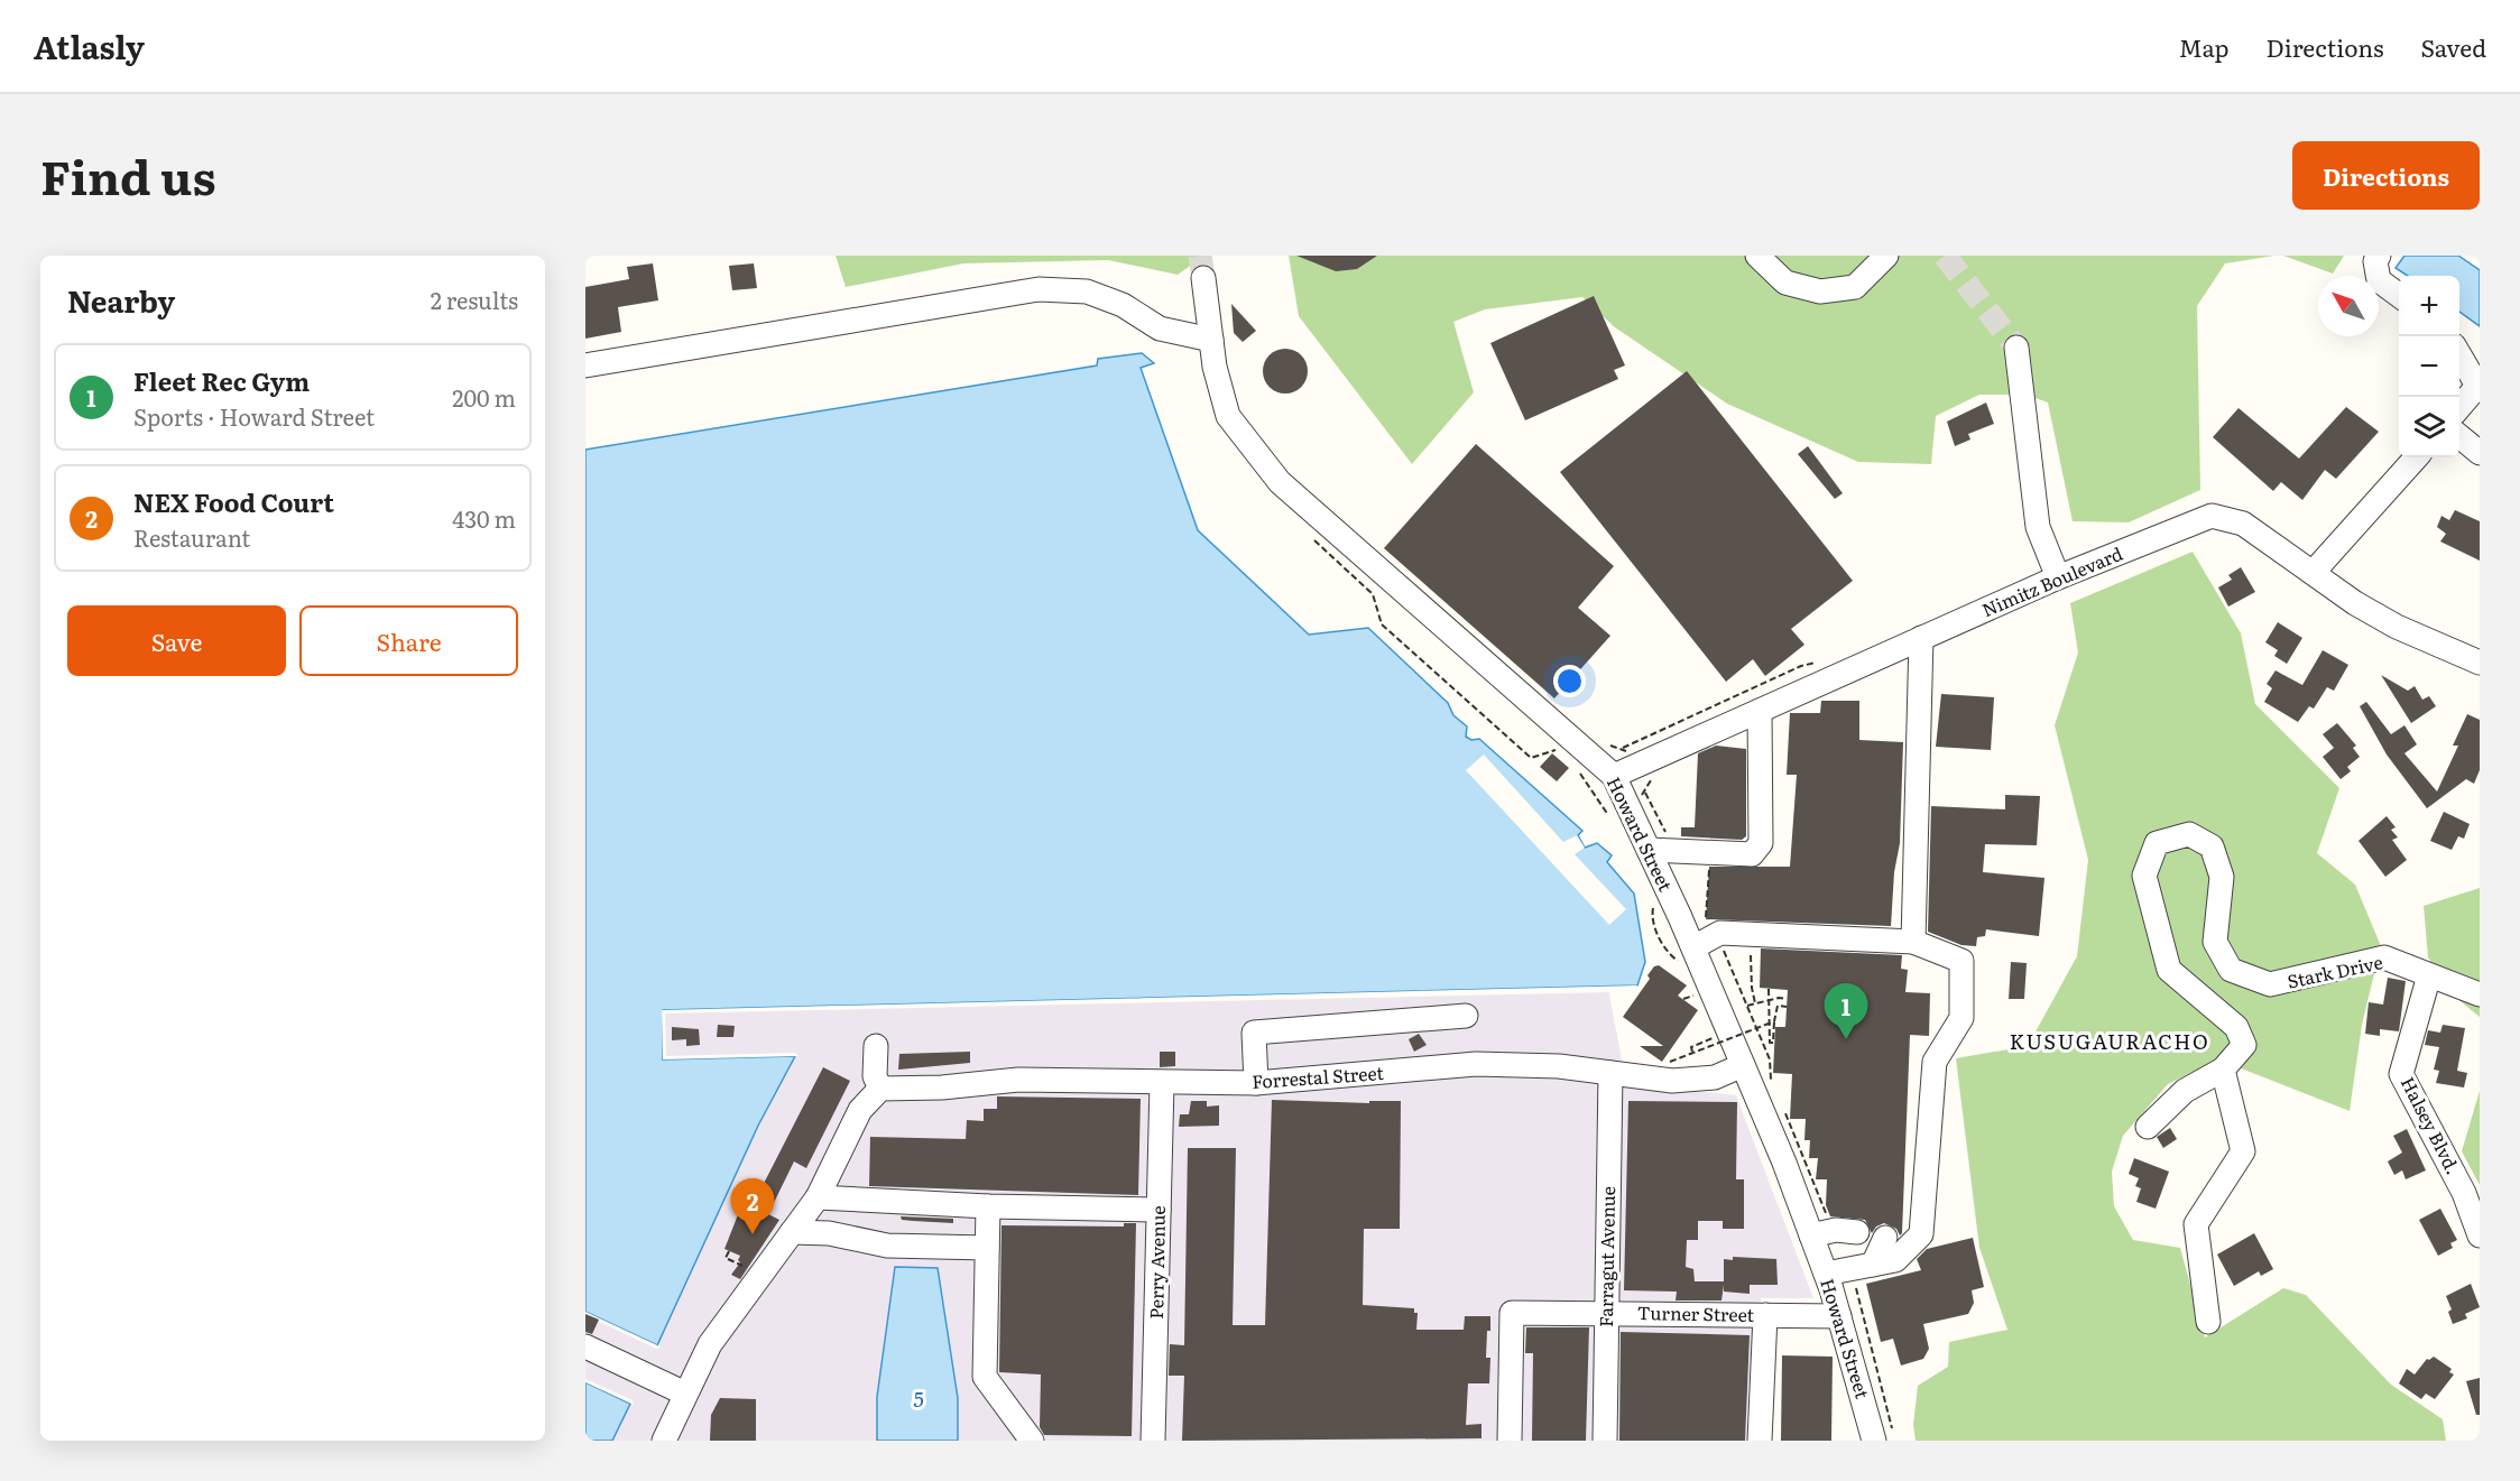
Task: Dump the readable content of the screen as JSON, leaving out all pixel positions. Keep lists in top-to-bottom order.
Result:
{
  "streets": {
    "street": [
      "Nimitz Boulevard",
      "Howard Street",
      "Stark Drive",
      "Forrestal Street",
      "Halsey Blvd.",
      "Farragut Avenue",
      "Perry Avenue",
      "Turner Street"
    ]
  },
  "crossings": [
    ["Nimitz Boulevard", "Howard Street"],
    ["Howard Street", "Forrestal Street"],
    ["Howard Street", "Turner Street"],
    ["Stark Drive", "Halsey Blvd."],
    ["Forrestal Street", "Farragut Avenue"],
    ["Forrestal Street", "Perry Avenue"],
    ["Farragut Avenue", "Turner Street"]
  ],
  "districts": ["KUSUGAURACHO"],
  "water": ["5"],
  "north": "top left",
  "page": {
    "header": "Atlasly",
    "nav": ["Map", "Directions", "Saved"],
    "title": "Find us",
    "buttons": [
      "Directions",
      ["Save", "Share"]
    ],
    "heading": ["Nearby", "2 results"],
    "map_buttons": ["+", "−"],
    "list": [
      {
        "mark": "1",
        "name": "Fleet Rec Gym",
        "note": "Sports · Howard Street",
        "value": "200 m"
      },
      {
        "mark": "2",
        "name": "NEX Food Court",
        "note": "Restaurant",
        "value": "430 m"
      }
    ],
    "pins": ["1", "2"]
  }
}
